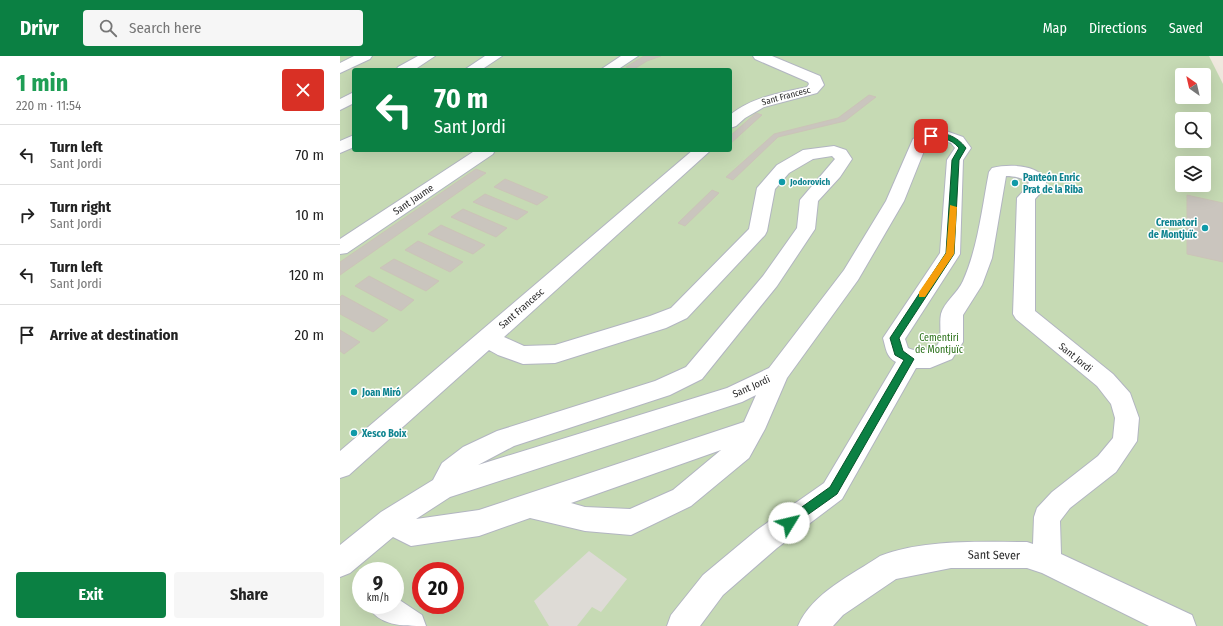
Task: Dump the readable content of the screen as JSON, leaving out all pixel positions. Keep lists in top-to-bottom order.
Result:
{
  "streets": {
    "lane": [
      "Sant Francesc",
      "Sant Jaume",
      "Sant Jordi",
      "Sant Sever"
    ]
  },
  "crossings": [
    ["Sant Jordi", "Sant Sever"]
  ],
  "parks": ["Cementiri de Montjuïc"],
  "places": [
    "Jodorovich",
    "Panteón Enric Prat de la Riba",
    "Crematori de Montjuïc",
    "Joan Miró",
    "Xesco Boix"
  ],
  "north": "top left",
  "page": {
    "header": "Drivr",
    "search": "Search here",
    "nav": ["Map", "Directions", "Saved"],
    "heading": ["1 min", "220 m · 11:54"],
    "turn": ["70 m", "Sant Jordi"],
    "list": [
      {
        "name": "Turn left",
        "note": "Sant Jordi",
        "value": "70 m"
      },
      {
        "name": "Turn right",
        "note": "Sant Jordi",
        "value": "10 m"
      },
      {
        "name": "Turn left",
        "note": "Sant Jordi",
        "value": "120 m"
      },
      {
        "name": "Arrive at destination",
        "value": "20 m"
      }
    ],
    "speed": "9 km/h",
    "limit": "20",
    "buttons": ["Exit", "Share"]
  }
}
